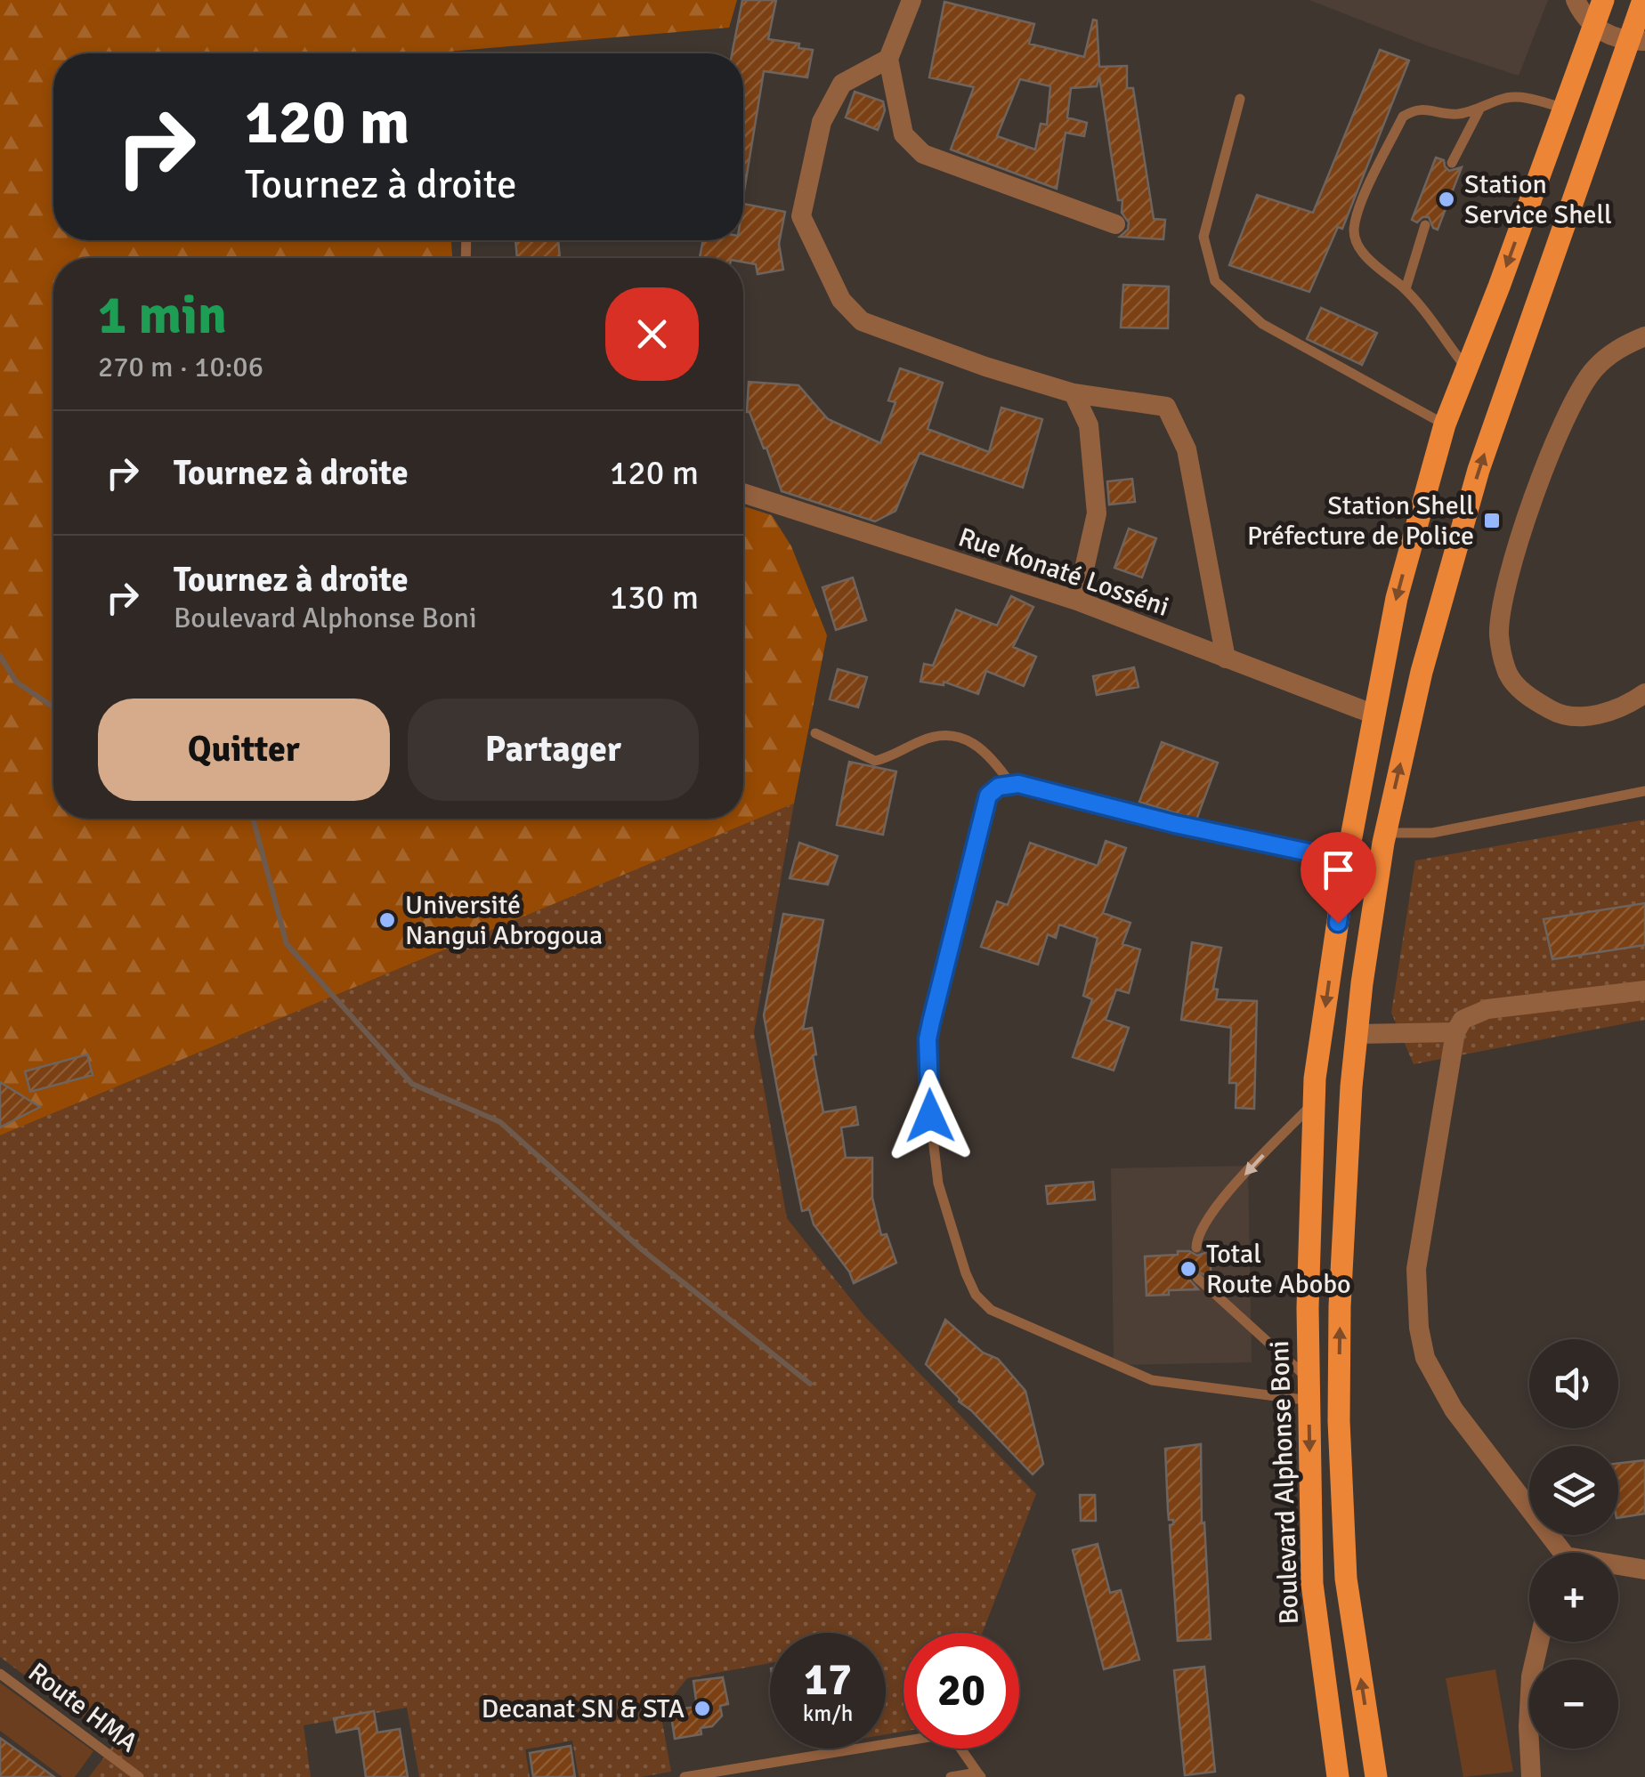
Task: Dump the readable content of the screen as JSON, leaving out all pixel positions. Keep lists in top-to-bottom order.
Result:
{
  "streets": {
    "main road": ["Boulevard Alphonse Boni"],
    "street": ["Rue Konaté Losséni"],
    "lane": ["Route HMA"]
  },
  "crossings": [
    ["Rue Konaté Losséni", "Boulevard Alphonse Boni"]
  ],
  "places": {
    "other": [
      "Station Service Shell",
      "Université Nangui Abrogoua",
      "Total Route Abobo",
      "Decanat SN & STA"
    ],
    "transit": ["Station Shell Préfecture de Police"]
  },
  "page": {
    "turn": ["120 m", "Tournez à droite"],
    "heading": ["1 min", "270 m · 10:06"],
    "list": [
      {
        "name": "Tournez à droite",
        "value": "120 m"
      },
      {
        "name": "Tournez à droite",
        "note": "Boulevard Alphonse Boni",
        "value": "130 m"
      }
    ],
    "buttons": ["Quitter", "Partager"],
    "map_buttons": ["+", "−"],
    "speed": "17 km/h",
    "limit": "20"
  }
}
